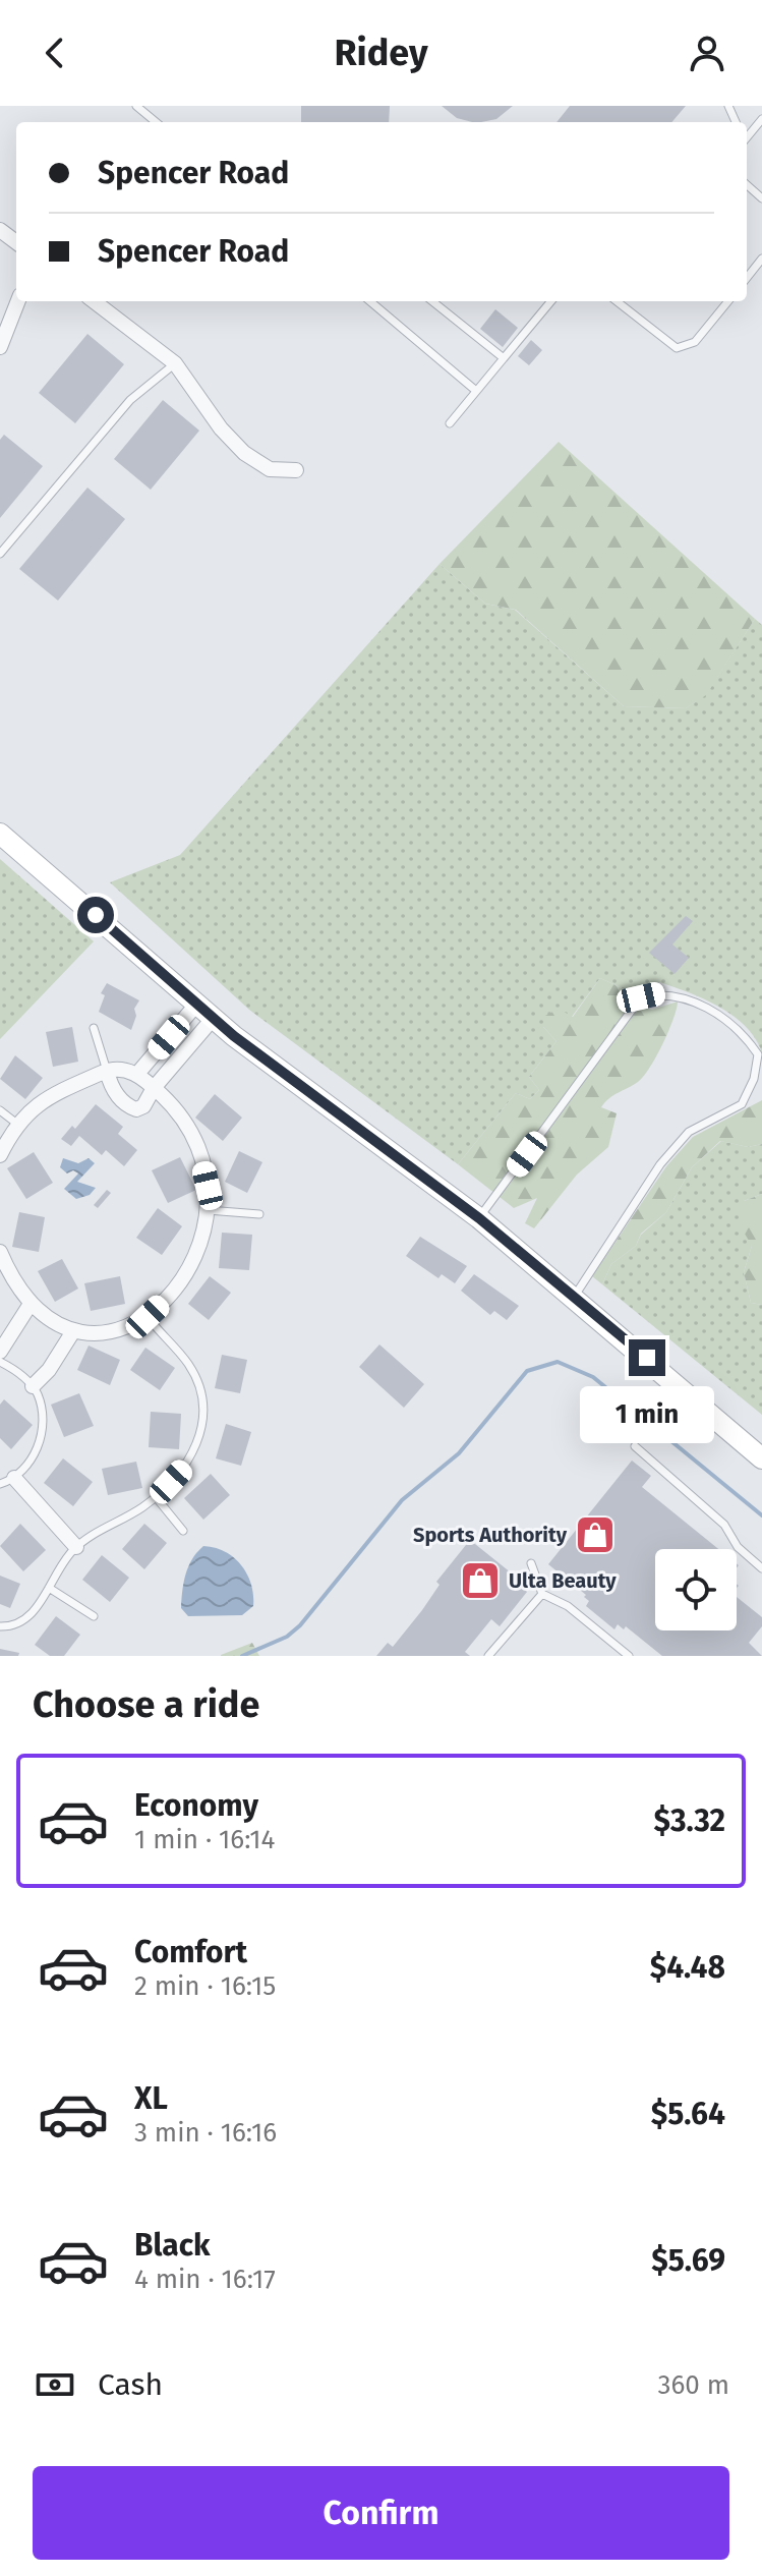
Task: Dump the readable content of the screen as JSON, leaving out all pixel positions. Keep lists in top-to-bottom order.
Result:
{
  "places": {
    "shop": ["Sports Authority", "Ulta Beauty"]
  },
  "page": {
    "header": "Ridey",
    "banner": ["Spencer Road", "Spencer Road"],
    "bubble": "1 min",
    "heading": "Choose a ride",
    "list": [
      {
        "name": "Economy",
        "note": "1 min · 16:14",
        "value": "$3.32"
      },
      {
        "name": "Comfort",
        "note": "2 min · 16:15",
        "value": "$4.48"
      },
      {
        "name": "XL",
        "note": "3 min · 16:16",
        "value": "$5.64"
      },
      {
        "name": "Black",
        "note": "4 min · 16:17",
        "value": "$5.69"
      }
    ],
    "pay": ["Cash", "360 m"],
    "buttons": "Confirm"
  }
}
